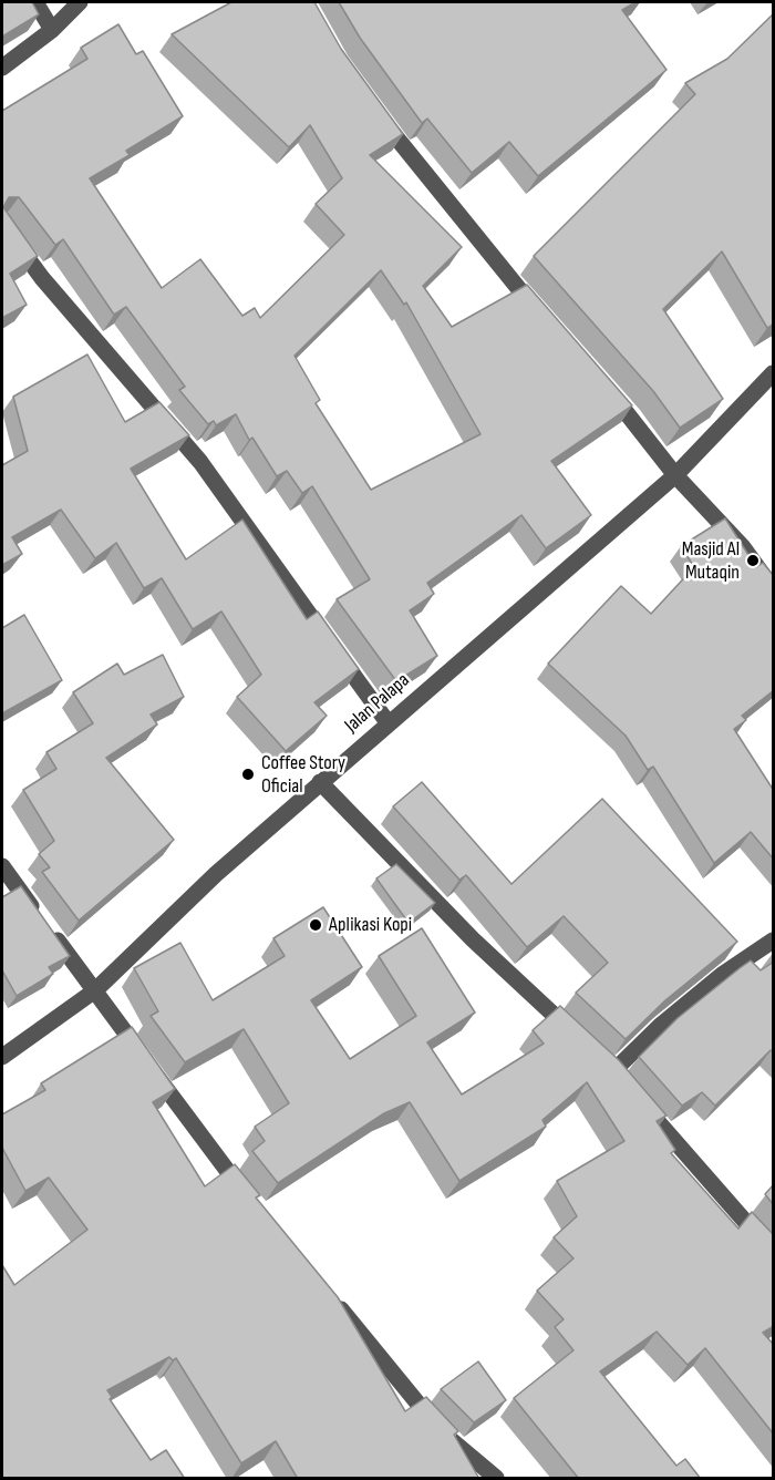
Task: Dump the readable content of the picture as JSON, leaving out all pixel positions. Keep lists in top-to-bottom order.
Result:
{
  "streets": {
    "street": ["Jalan Palapa"]
  },
  "places": ["Masjid Al Mutaqin", "Coffee Story Oficial", "Aplikasi Kopi"]
}
